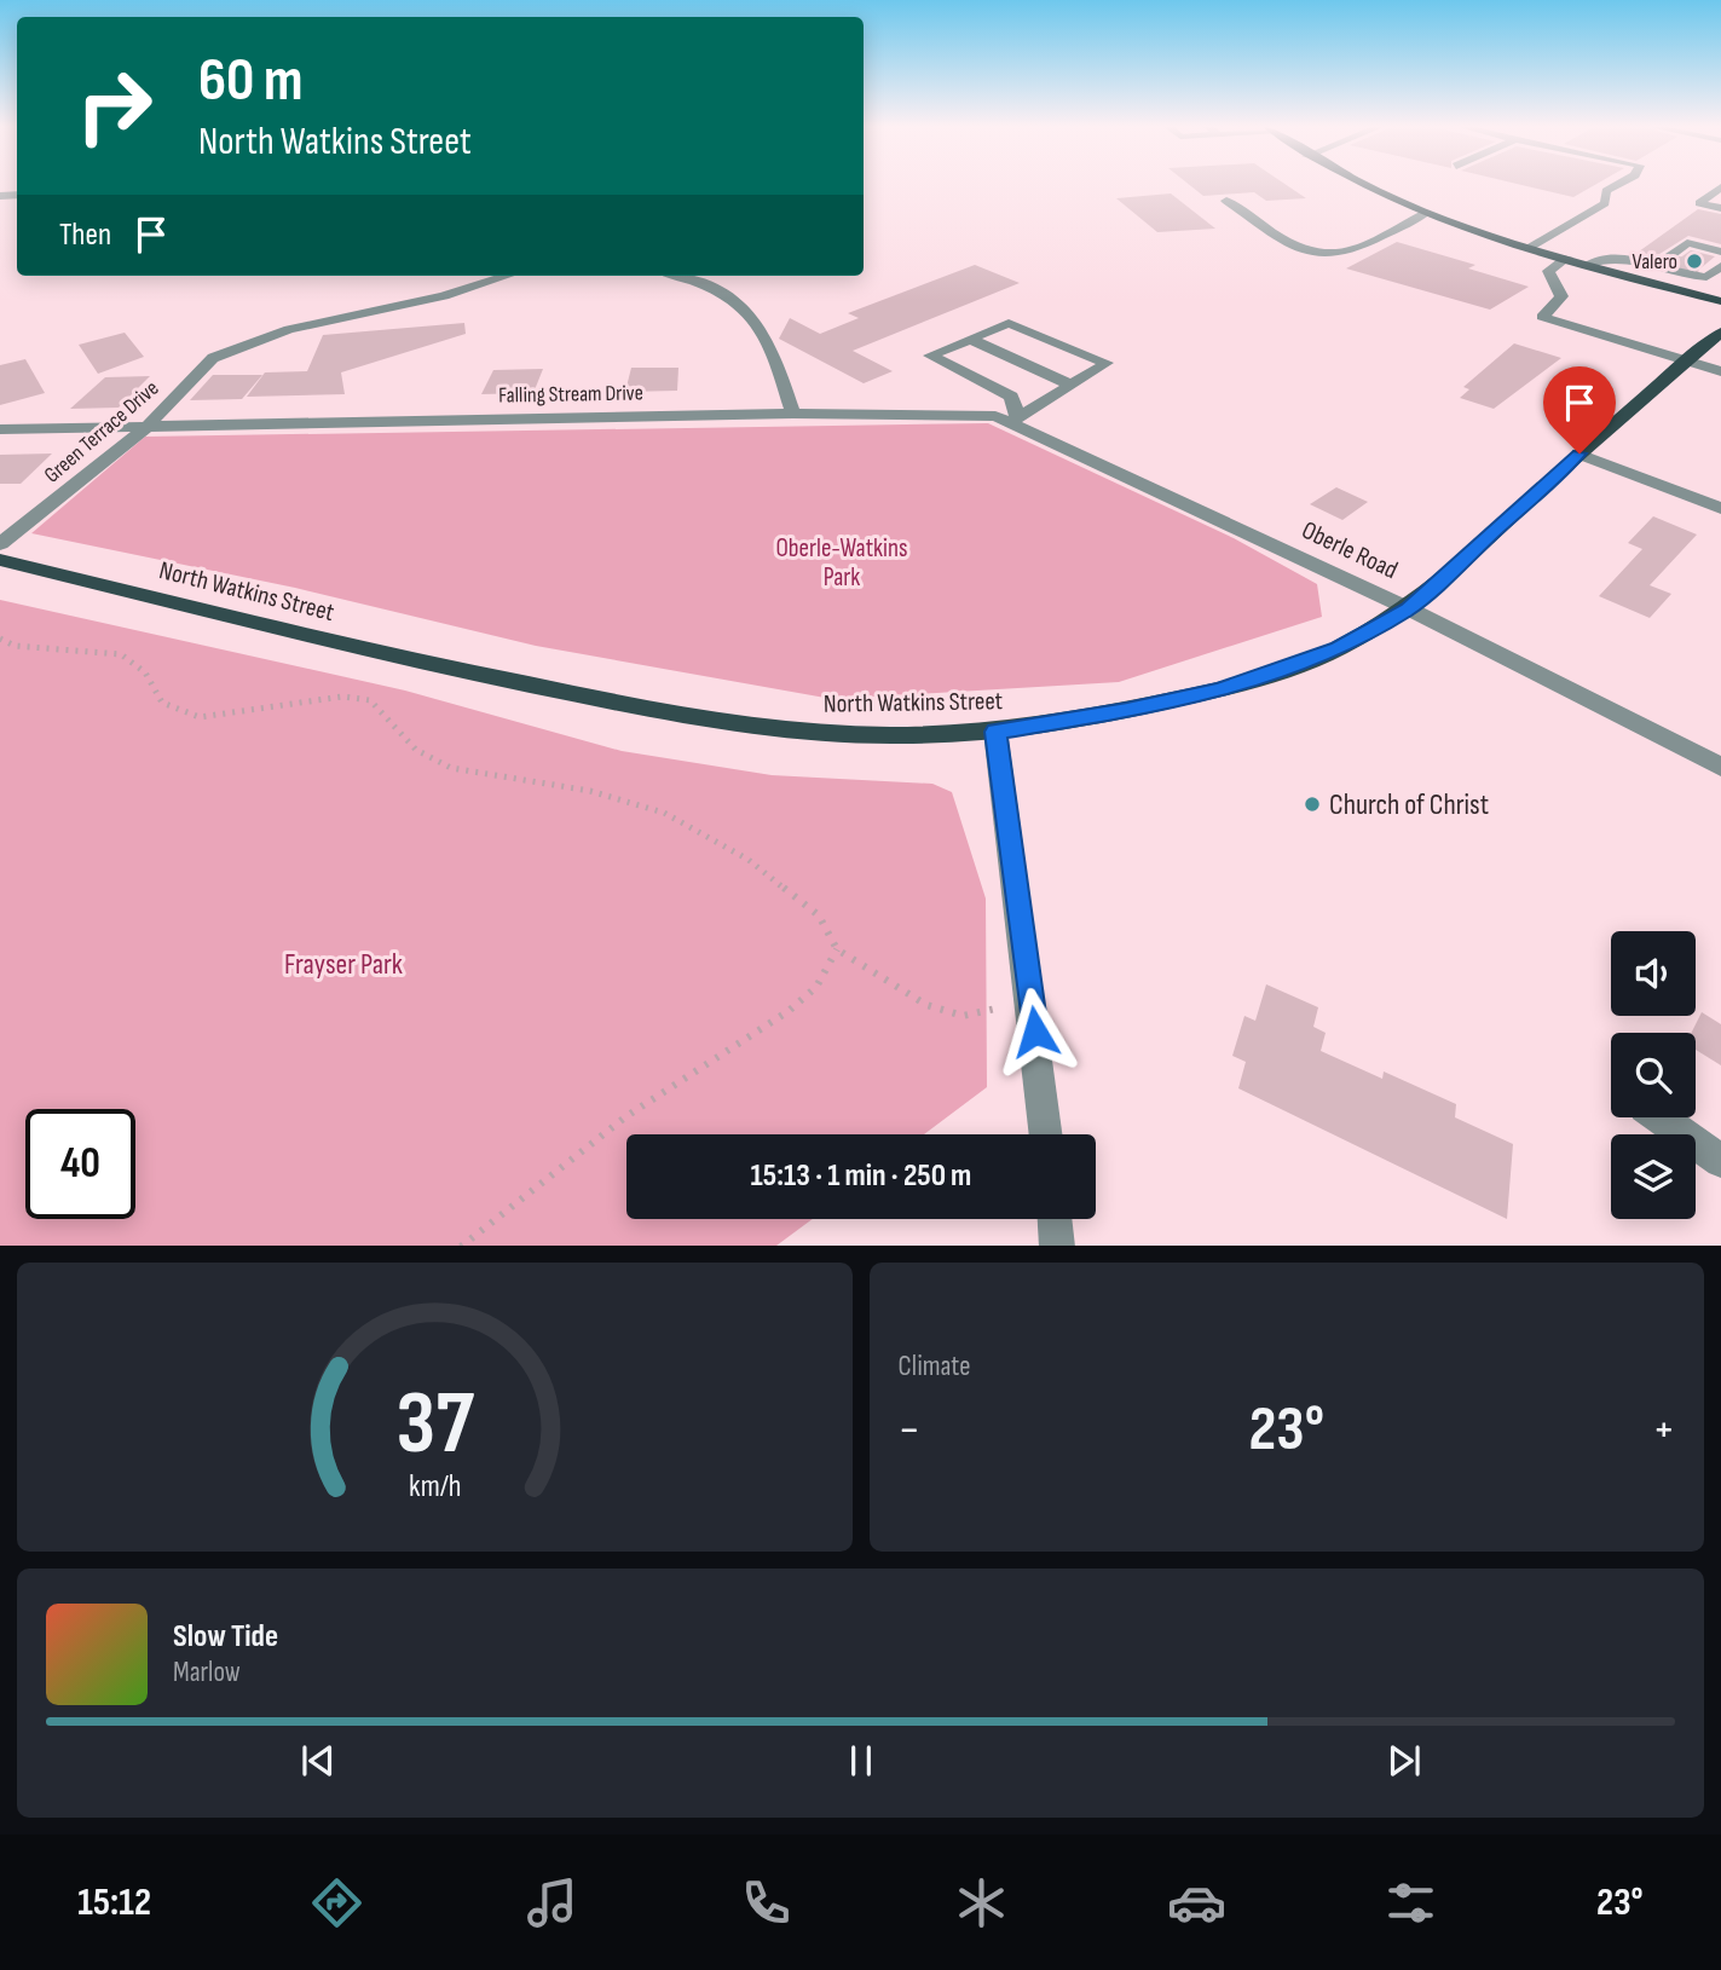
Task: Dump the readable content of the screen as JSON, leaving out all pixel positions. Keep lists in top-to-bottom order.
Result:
{
  "streets": {
    "main road": ["North Watkins Street"],
    "street": ["Falling Stream Drive", "Green Terrace Drive", "Oberle Road"]
  },
  "crossings": [
    ["Falling Stream Drive", "Green Terrace Drive"],
    ["Falling Stream Drive", "Oberle Road"],
    ["Oberle Road", "North Watkins Street"]
  ],
  "parks": ["Oberle-Watkins Park", "Frayser Park"],
  "places": ["Valero", "Church of Christ"],
  "page": {
    "turn": ["60 m", "North Watkins Street"],
    "then": "Then",
    "limit": "40",
    "trip": "15:13 · 1 min · 250 m",
    "tile": "Climate",
    "heat": ["−", "23°", "+"],
    "song": ["Slow Tide", "Marlow"],
    "tabs": ["15:12", "23°"],
    "gauge": ["37", "km/h"]
  }
}
